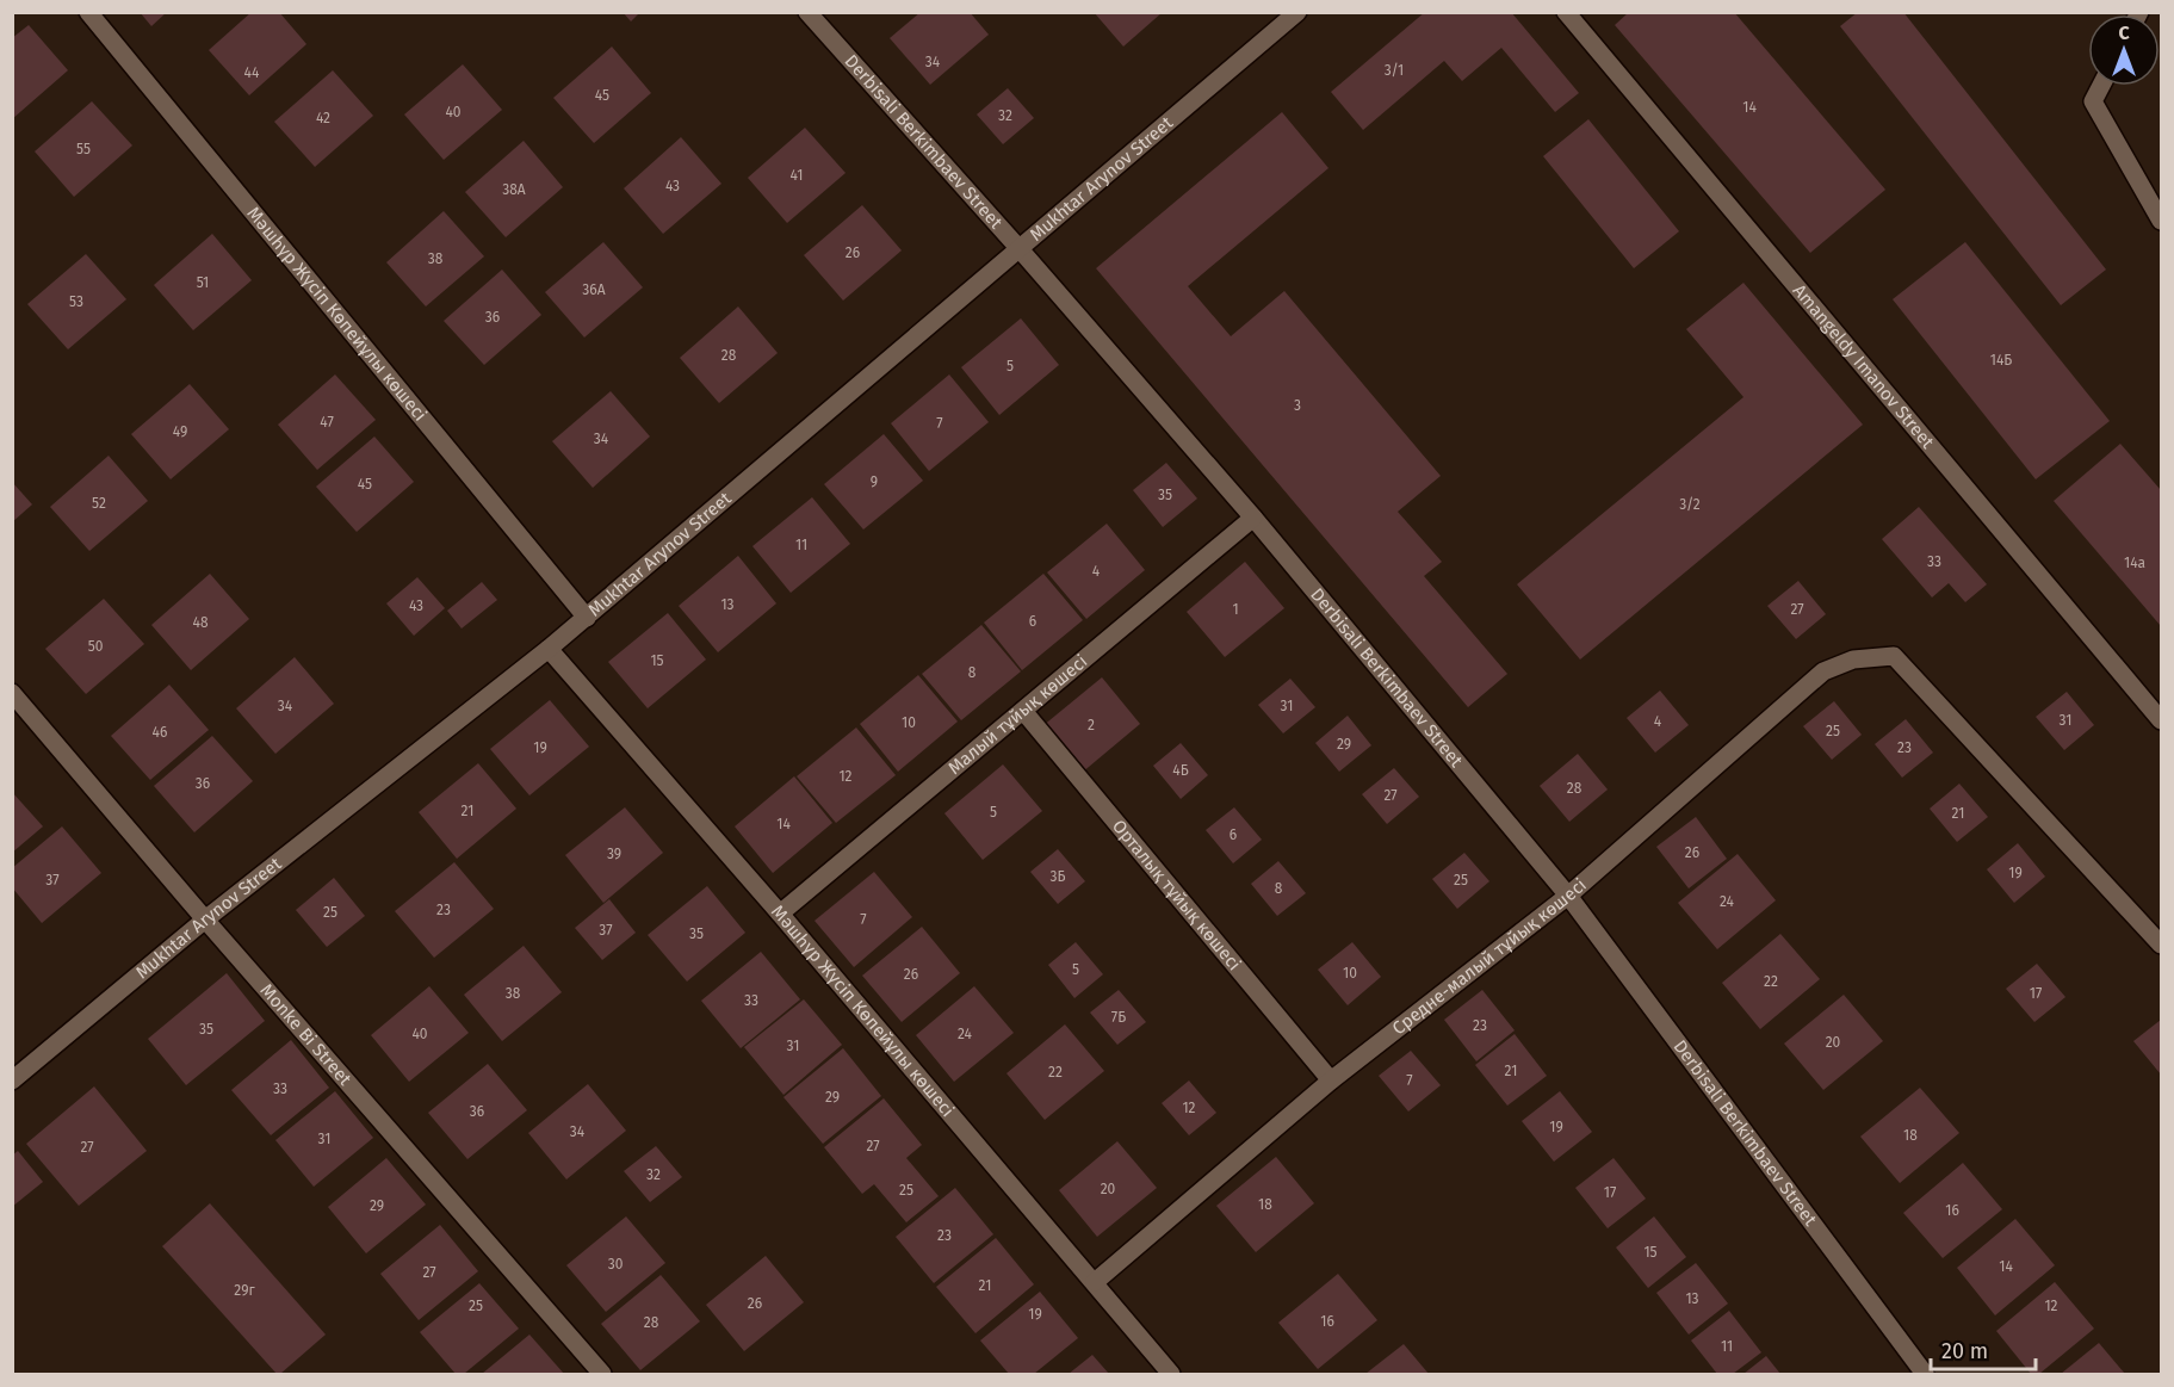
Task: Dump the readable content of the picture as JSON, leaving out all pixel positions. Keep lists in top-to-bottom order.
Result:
{
  "streets": {
    "street": [
      "Derbisali Berkimbaev Street",
      "Mukhtar Arynov Street",
      "Мәшһүр Жүсіп Көпейұлы көшесі",
      "Amangeldy Imanov Street",
      "Малый тұйық көшесі",
      "Орталық тұйық көшесі",
      "Средне-малый тұйық көшесі",
      "Monke Bi Street"
    ]
  },
  "crossings": [
    ["Derbisali Berkimbaev Street", "Mukhtar Arynov Street"],
    ["Derbisali Berkimbaev Street", "Малый тұйық көшесі"],
    ["Derbisali Berkimbaev Street", "Средне-малый тұйық көшесі"],
    ["Mukhtar Arynov Street", "Мәшһүр Жүсіп Көпейұлы көшесі"],
    ["Mukhtar Arynov Street", "Monke Bi Street"],
    ["Мәшһүр Жүсіп Көпейұлы көшесі", "Малый тұйық көшесі"],
    ["Мәшһүр Жүсіп Көпейұлы көшесі", "Средне-малый тұйық көшесі"],
    ["Малый тұйық көшесі", "Орталық тұйық көшесі"],
    ["Орталық тұйық көшесі", "Средне-малый тұйық көшесі"]
  ],
  "house_numbers": [
    "34",
    "3/1",
    "44",
    "45",
    "14",
    "40",
    "32",
    "42",
    "55",
    "41",
    "43",
    "38А",
    "26",
    "38",
    "51",
    "36А",
    "53",
    "36",
    "28",
    "14Б",
    "5",
    "3",
    "47",
    "7",
    "49",
    "34",
    "9",
    "45",
    "35",
    "52",
    "3/2",
    "11",
    "33",
    "14а",
    "4",
    "13",
    "43",
    "1",
    "27",
    "6",
    "48",
    "50",
    "15",
    "8",
    "34",
    "31",
    "31",
    "4",
    "10",
    "2",
    "25",
    "46",
    "29",
    "19",
    "23",
    "4Б",
    "12",
    "36",
    "28",
    "27",
    "21",
    "5",
    "21",
    "14",
    "6",
    "26",
    "39",
    "19",
    "3Б",
    "37",
    "25",
    "8",
    "24",
    "23",
    "25",
    "7",
    "37",
    "35",
    "5",
    "10",
    "26",
    "22",
    "38",
    "17",
    "33",
    "7Б",
    "23",
    "35",
    "40",
    "24",
    "20",
    "31",
    "21",
    "22",
    "7",
    "33",
    "29",
    "12",
    "36",
    "19",
    "34",
    "18",
    "31",
    "27",
    "27",
    "32",
    "20",
    "25",
    "17",
    "18",
    "29",
    "16",
    "23",
    "15",
    "30",
    "14",
    "27",
    "21",
    "29г",
    "13",
    "26",
    "25",
    "12",
    "19",
    "16",
    "28",
    "11"
  ],
  "scale_bar": "20 m",
  "north": "top"
}
